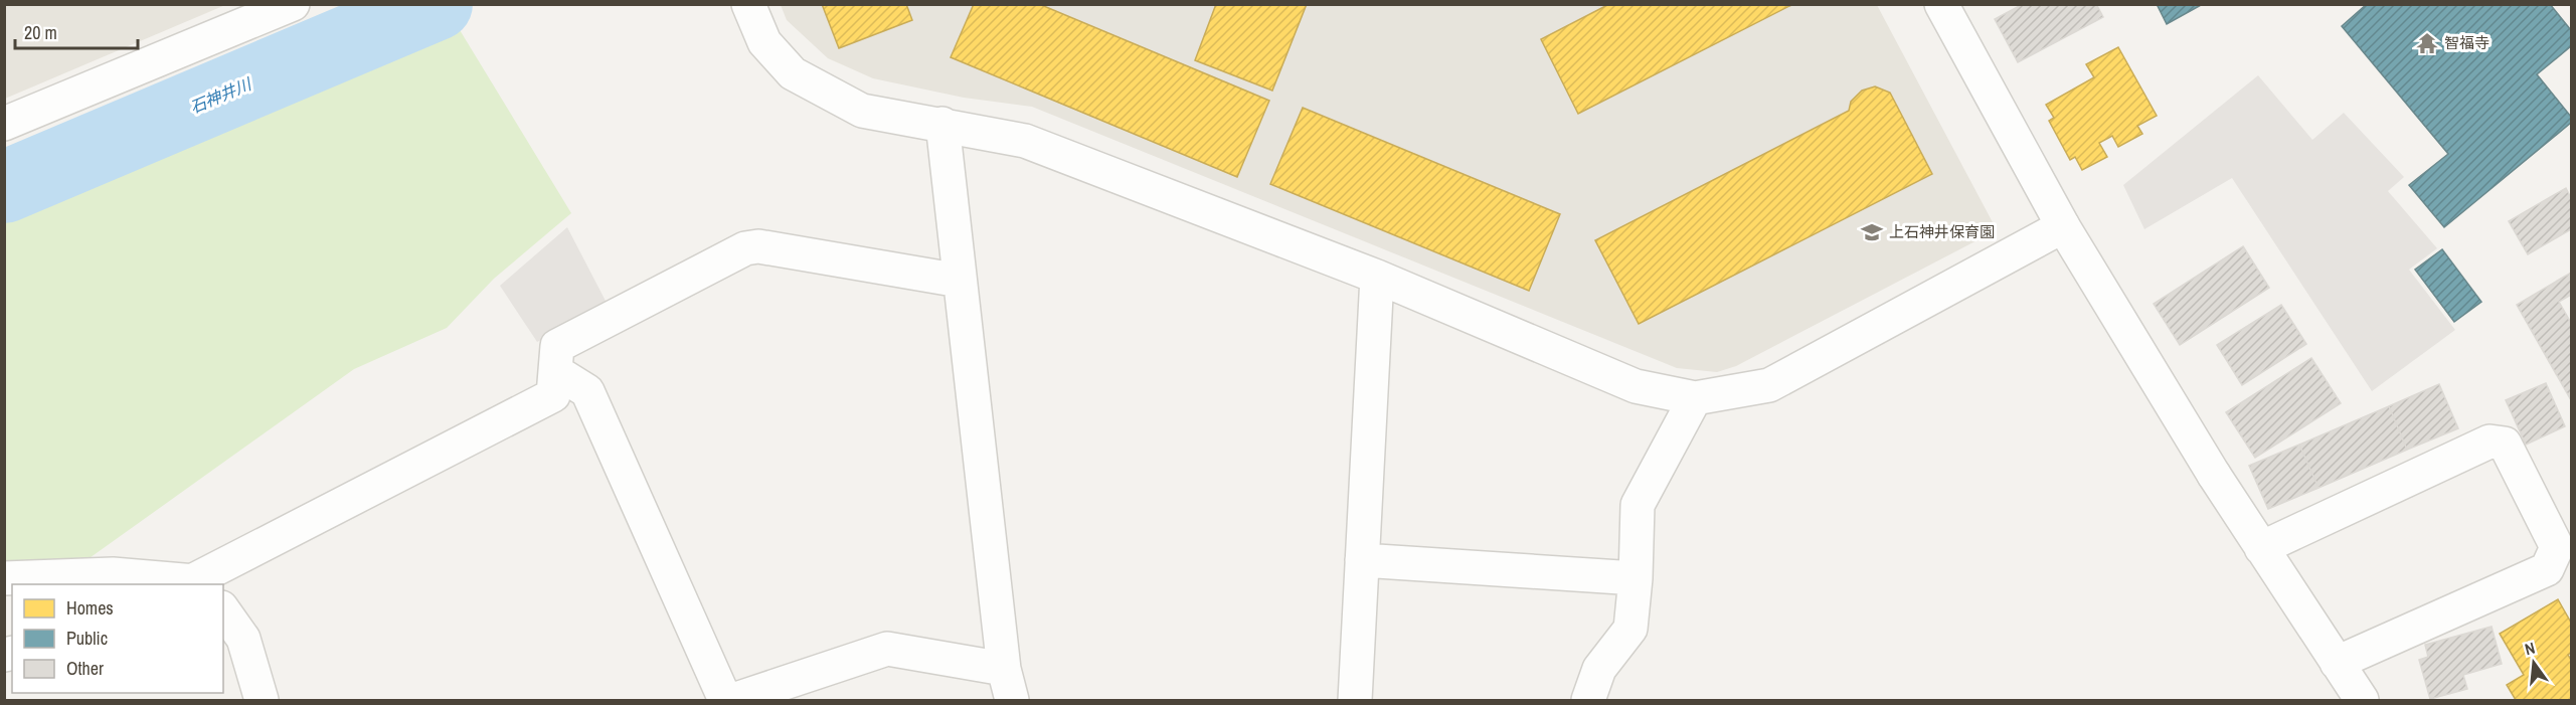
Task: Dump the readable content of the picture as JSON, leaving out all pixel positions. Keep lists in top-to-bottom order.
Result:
{
  "water": ["石神井川"],
  "places": {
    "temple": ["智福寺"],
    "school or university": ["上石神井保育園"]
  },
  "legend": ["Homes", "Public", "Other"],
  "scale_bar": "20 m",
  "north": "top"
}
